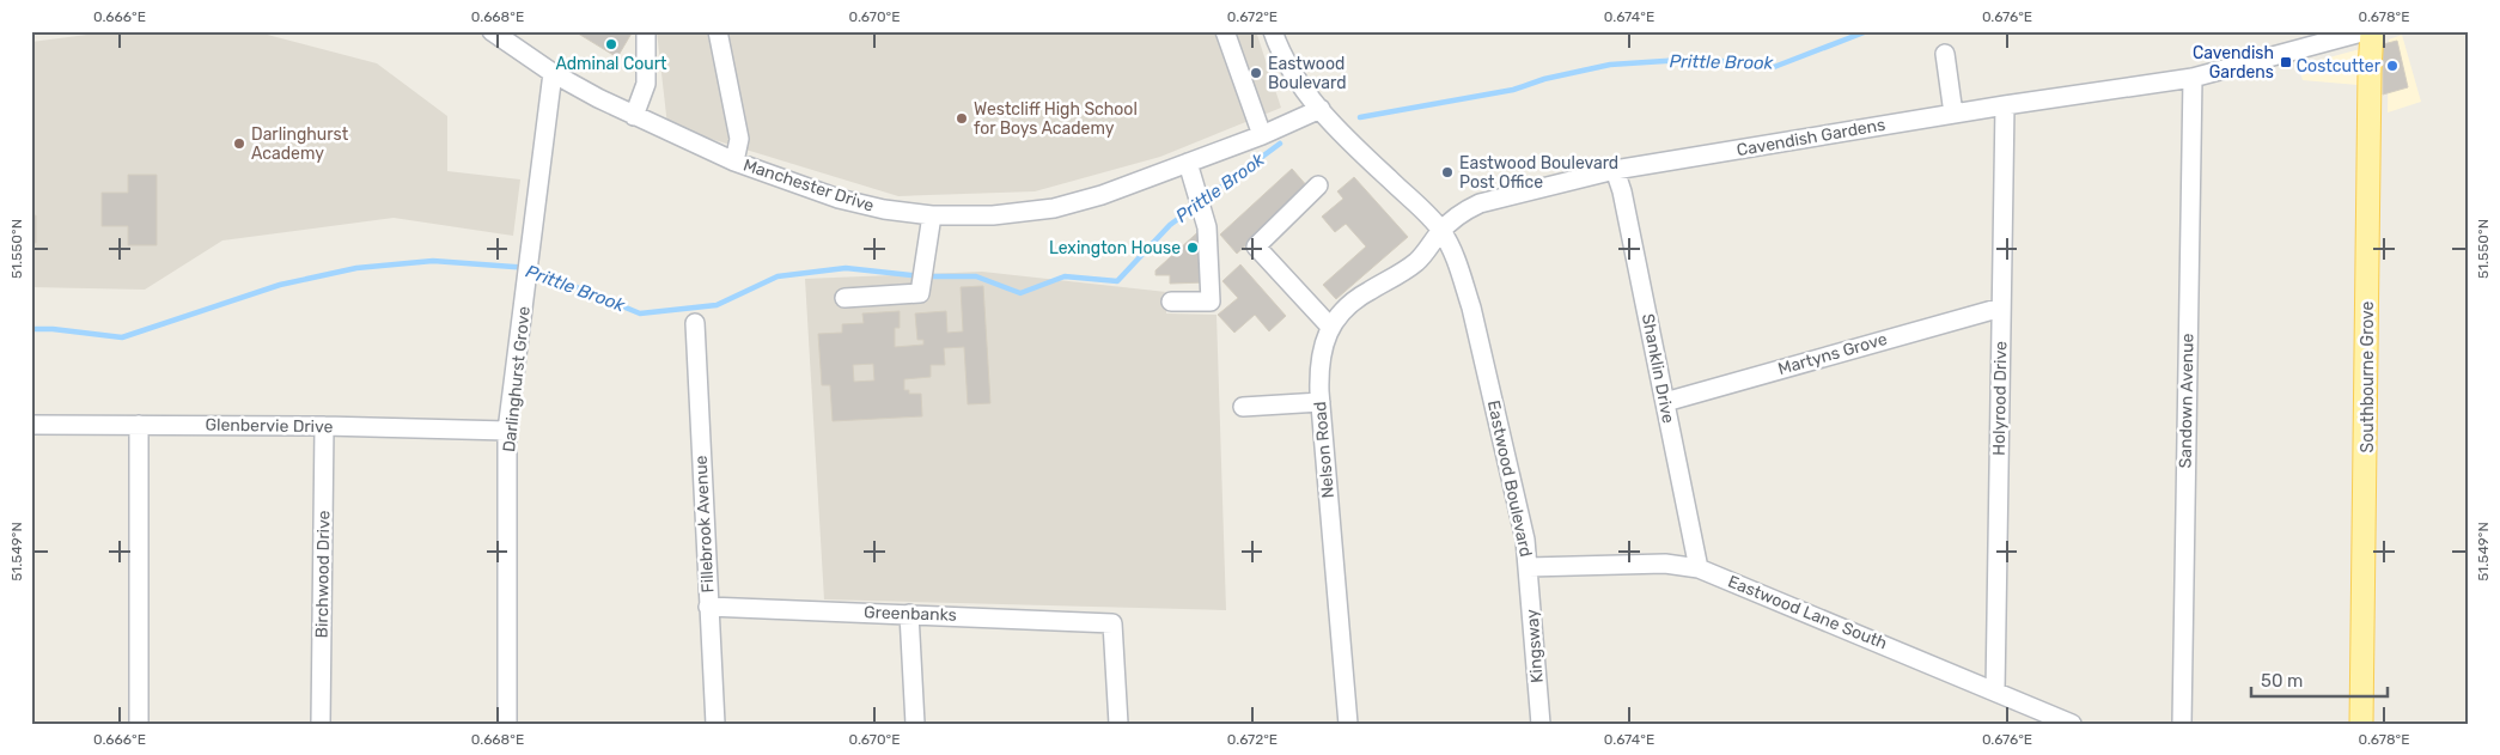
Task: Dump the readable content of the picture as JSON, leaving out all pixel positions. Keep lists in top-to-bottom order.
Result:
{
  "streets": {
    "main road": ["Southbourne Grove"],
    "street": [
      "Cavendish Gardens",
      "Manchester Drive",
      "Martyns Grove",
      "Shanklin Drive",
      "Darlinghurst Grove",
      "Holyrood Drive",
      "Sandown Avenue",
      "Glenbervie Drive",
      "Nelson Road",
      "Eastwood Boulevard",
      "Fillebrook Avenue",
      "Birchwood Drive",
      "Eastwood Lane South",
      "Greenbanks",
      "Kingsway"
    ]
  },
  "crossings": [
    ["Cavendish Gardens", "Shanklin Drive"],
    ["Cavendish Gardens", "Holyrood Drive"],
    ["Cavendish Gardens", "Sandown Avenue"],
    ["Cavendish Gardens", "Nelson Road"],
    ["Cavendish Gardens", "Eastwood Boulevard"],
    ["Manchester Drive", "Darlinghurst Grove"],
    ["Manchester Drive", "Eastwood Boulevard"],
    ["Martyns Grove", "Shanklin Drive"],
    ["Martyns Grove", "Holyrood Drive"],
    ["Shanklin Drive", "Eastwood Lane South"],
    ["Darlinghurst Grove", "Glenbervie Drive"],
    ["Holyrood Drive", "Eastwood Lane South"],
    ["Glenbervie Drive", "Birchwood Drive"],
    ["Nelson Road", "Eastwood Boulevard"],
    ["Eastwood Boulevard", "Eastwood Lane South"],
    ["Eastwood Boulevard", "Kingsway"],
    ["Fillebrook Avenue", "Greenbanks"],
    ["Eastwood Lane South", "Kingsway"]
  ],
  "water": ["Prittle Brook"],
  "places": {
    "other": [
      "Adminal Court",
      "Costcutter",
      "Eastwood Boulevard",
      "Westcliff High School for Boys Academy",
      "Darlinghurst Academy",
      "Eastwood Boulevard Post Office",
      "Lexington House"
    ],
    "transit": ["Cavendish Gardens"]
  },
  "scale_bar": "50 m",
  "coordinates": [
    "0.666°E",
    "0.668°E",
    "0.670°E",
    "0.672°E",
    "0.674°E",
    "0.676°E",
    "0.678°E",
    "51.550°N",
    "51.549°N"
  ]
}
